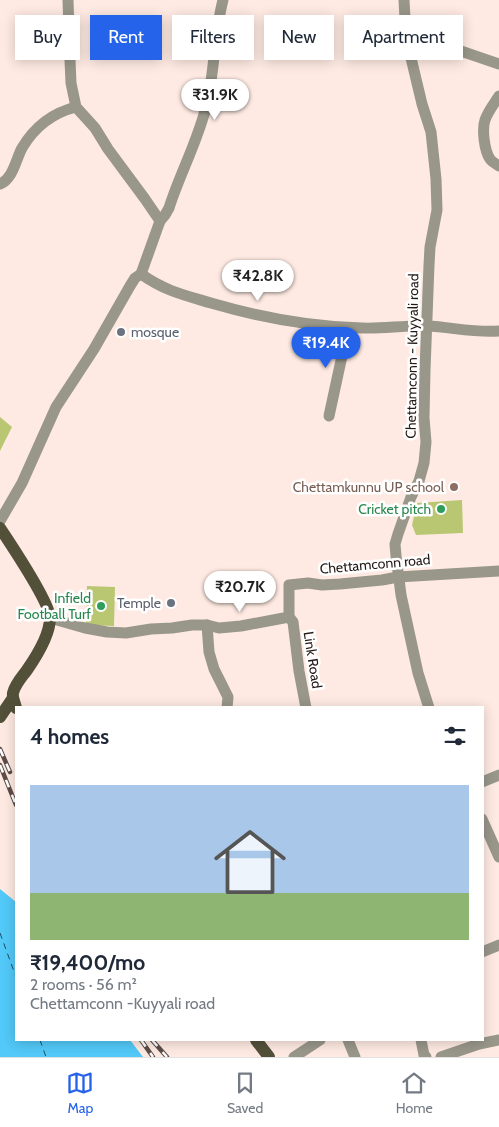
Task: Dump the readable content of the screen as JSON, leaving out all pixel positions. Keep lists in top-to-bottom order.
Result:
{
  "streets": {
    "street": ["Chettamconn - Kuyyali road", "Chettamconn road", "Link Road"]
  },
  "crossings": [
    ["Chettamconn - Kuyyali road", "Chettamconn road"],
    ["Chettamconn road", "Link Road"]
  ],
  "places": [
    "mosque",
    "Chettamkunnu UP school",
    "Cricket pitch",
    "Temple",
    "Infield Football Turf"
  ],
  "page": {
    "chip": [
      "Buy",
      "Rent",
      "Filters",
      "New",
      "Apartment"
    ],
    "price": [
      "₹31.9K",
      "₹42.8K",
      "₹19.4K",
      "₹20.7K"
    ],
    "heading": "4 homes",
    "list": [
      {
        "name": "₹19,400/mo",
        "note": "2 rooms · 56 m² · Chettamconn -Kuyyali road"
      }
    ],
    "tabs": ["Map", "Saved", "Home"]
  }
}
